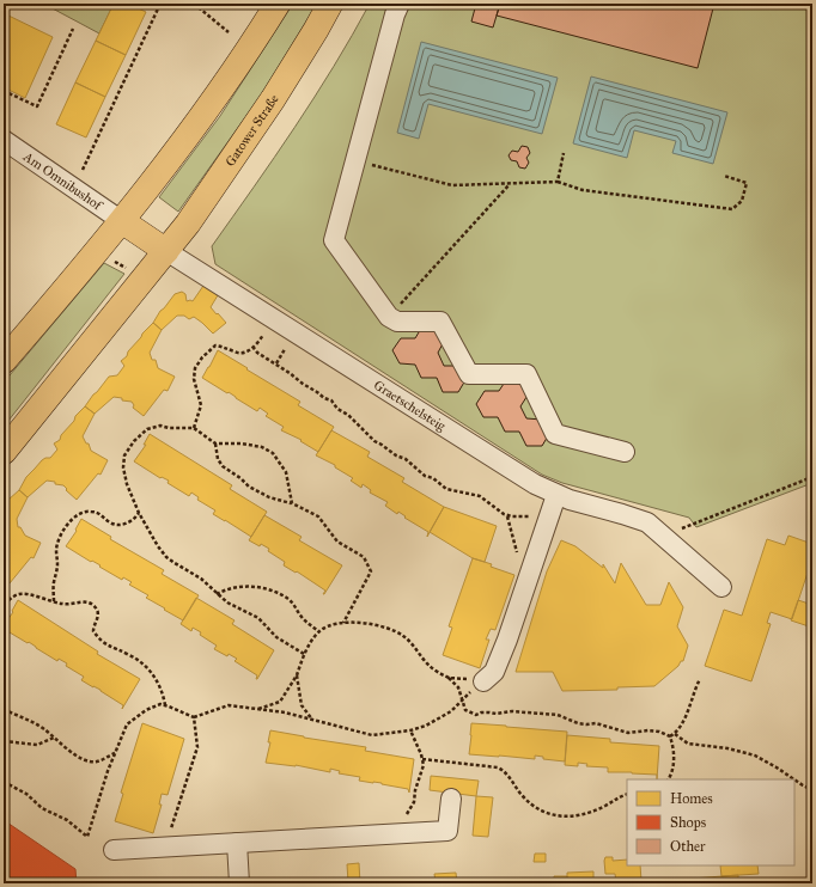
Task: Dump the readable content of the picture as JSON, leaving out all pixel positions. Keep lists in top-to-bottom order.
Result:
{
  "streets": {
    "main road": ["Gatower Straße"],
    "street": ["Am Omnibushof", "Graetschelsteig"]
  },
  "crossings": [
    ["Gatower Straße", "Graetschelsteig"]
  ],
  "legend": ["Homes", "Shops", "Other"]
}
